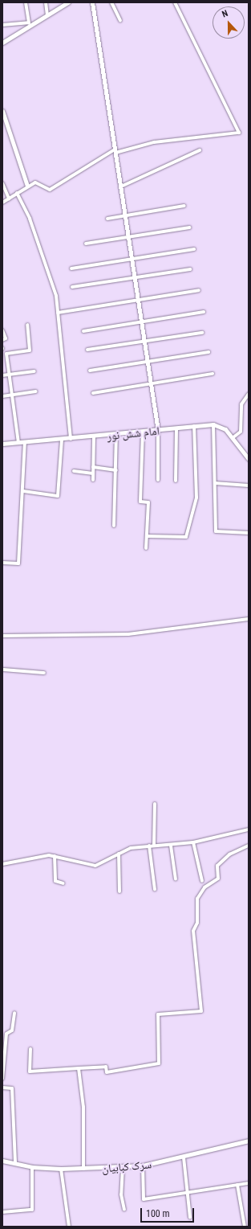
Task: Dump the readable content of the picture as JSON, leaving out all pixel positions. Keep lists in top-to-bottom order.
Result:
{
  "streets": {
    "street": ["امام شش نور", "سرک کبابیان"]
  },
  "scale_bar": "100 m",
  "north": "top"
}
